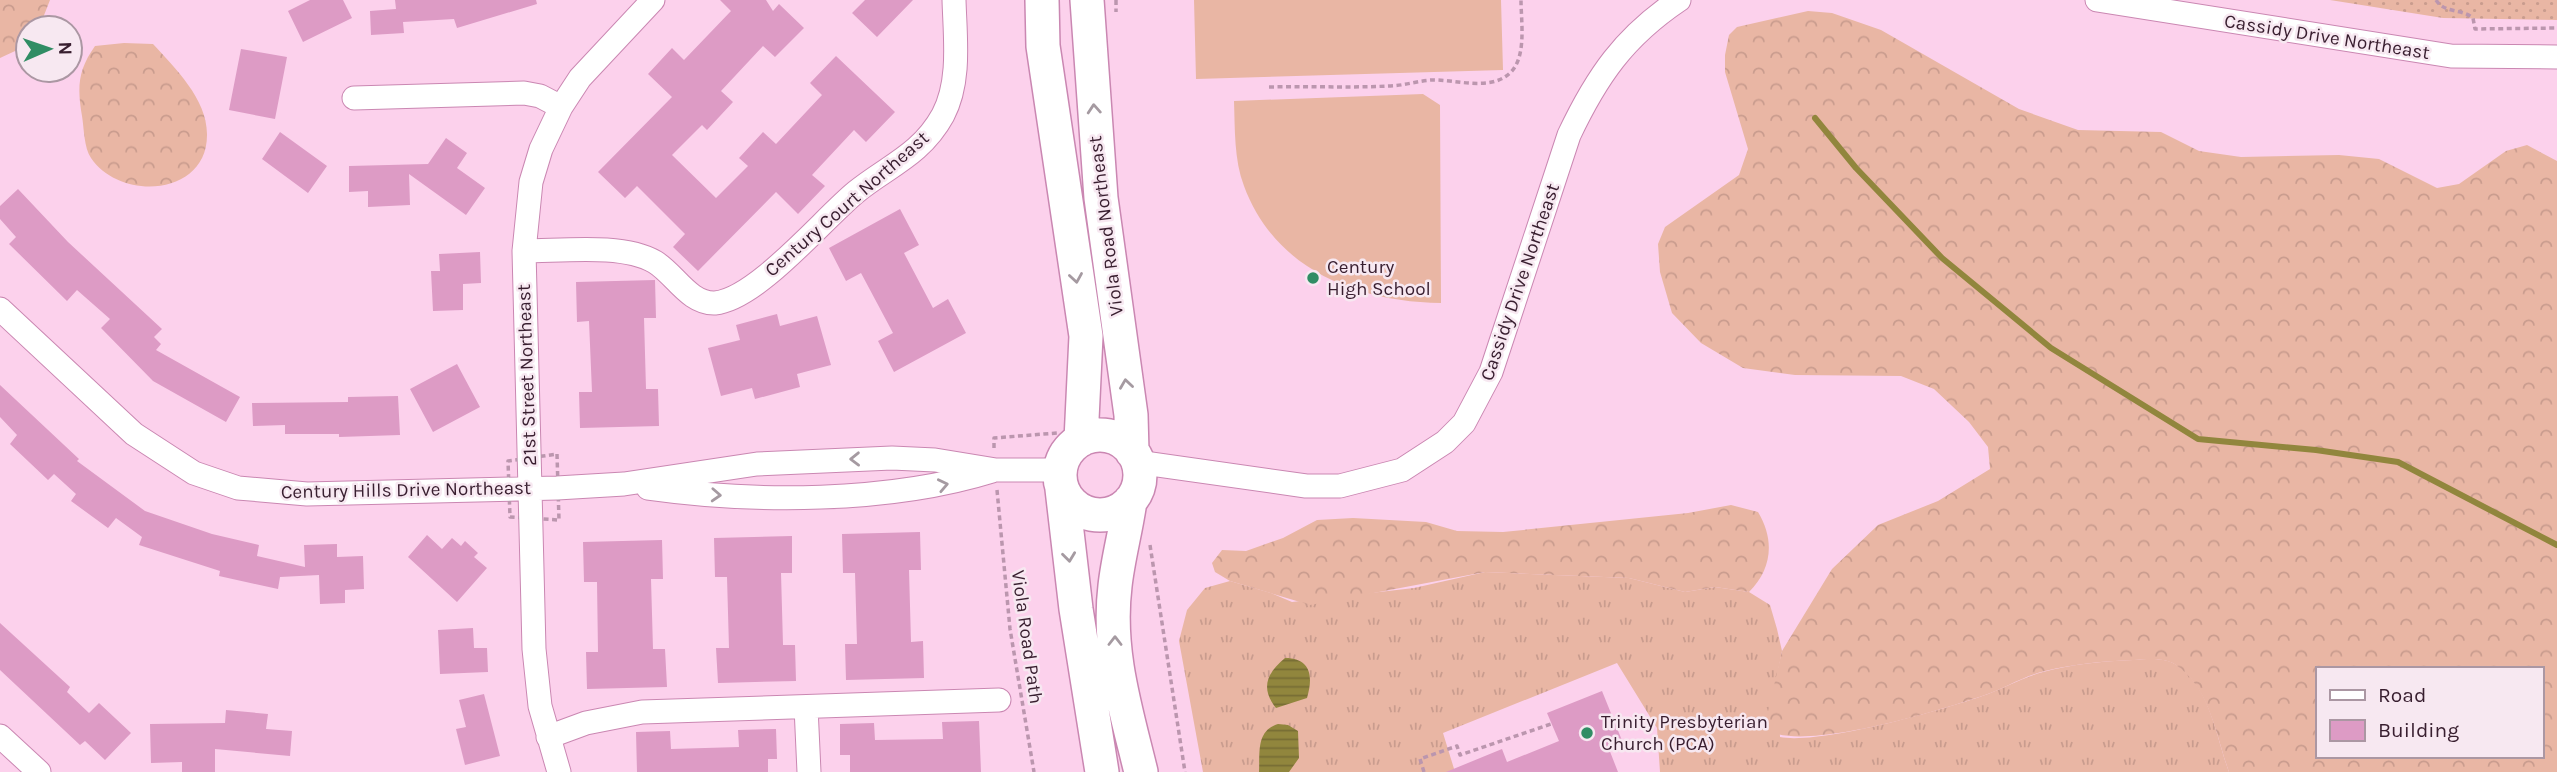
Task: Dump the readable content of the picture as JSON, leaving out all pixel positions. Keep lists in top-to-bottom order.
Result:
{
  "streets": {
    "main road": ["Viola Road Northeast"],
    "street": [
      "Cassidy Drive Northeast",
      "Century Court Northeast",
      "21st Street Northeast",
      "Century Hills Drive Northeast"
    ],
    "path": ["Viola Road Path"]
  },
  "crossings": [
    ["Cassidy Drive Northeast", "Viola Road Northeast"],
    ["Cassidy Drive Northeast", "Century Hills Drive Northeast"],
    ["Century Court Northeast", "21st Street Northeast"],
    ["Viola Road Northeast", "Century Hills Drive Northeast"],
    ["21st Street Northeast", "Century Hills Drive Northeast"]
  ],
  "places": ["Century High School", "Trinity Presbyterian Church (PCA)"],
  "legend": ["Road", "Building"],
  "north": "right"
}
